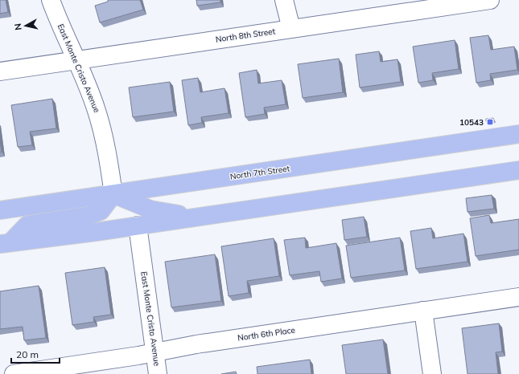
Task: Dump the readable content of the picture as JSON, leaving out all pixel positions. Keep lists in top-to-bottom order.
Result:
{
  "streets": {
    "main road": ["North 7th Street"],
    "street": ["North 8th Street", "East Monte Cristo Avenue", "North 6th Place"]
  },
  "crossings": [
    ["North 8th Street", "East Monte Cristo Avenue"],
    ["East Monte Cristo Avenue", "North 7th Street"],
    ["East Monte Cristo Avenue", "North 6th Place"]
  ],
  "places": {
    "transit": ["10543"]
  },
  "scale_bar": "20 m",
  "north": "left"
}
